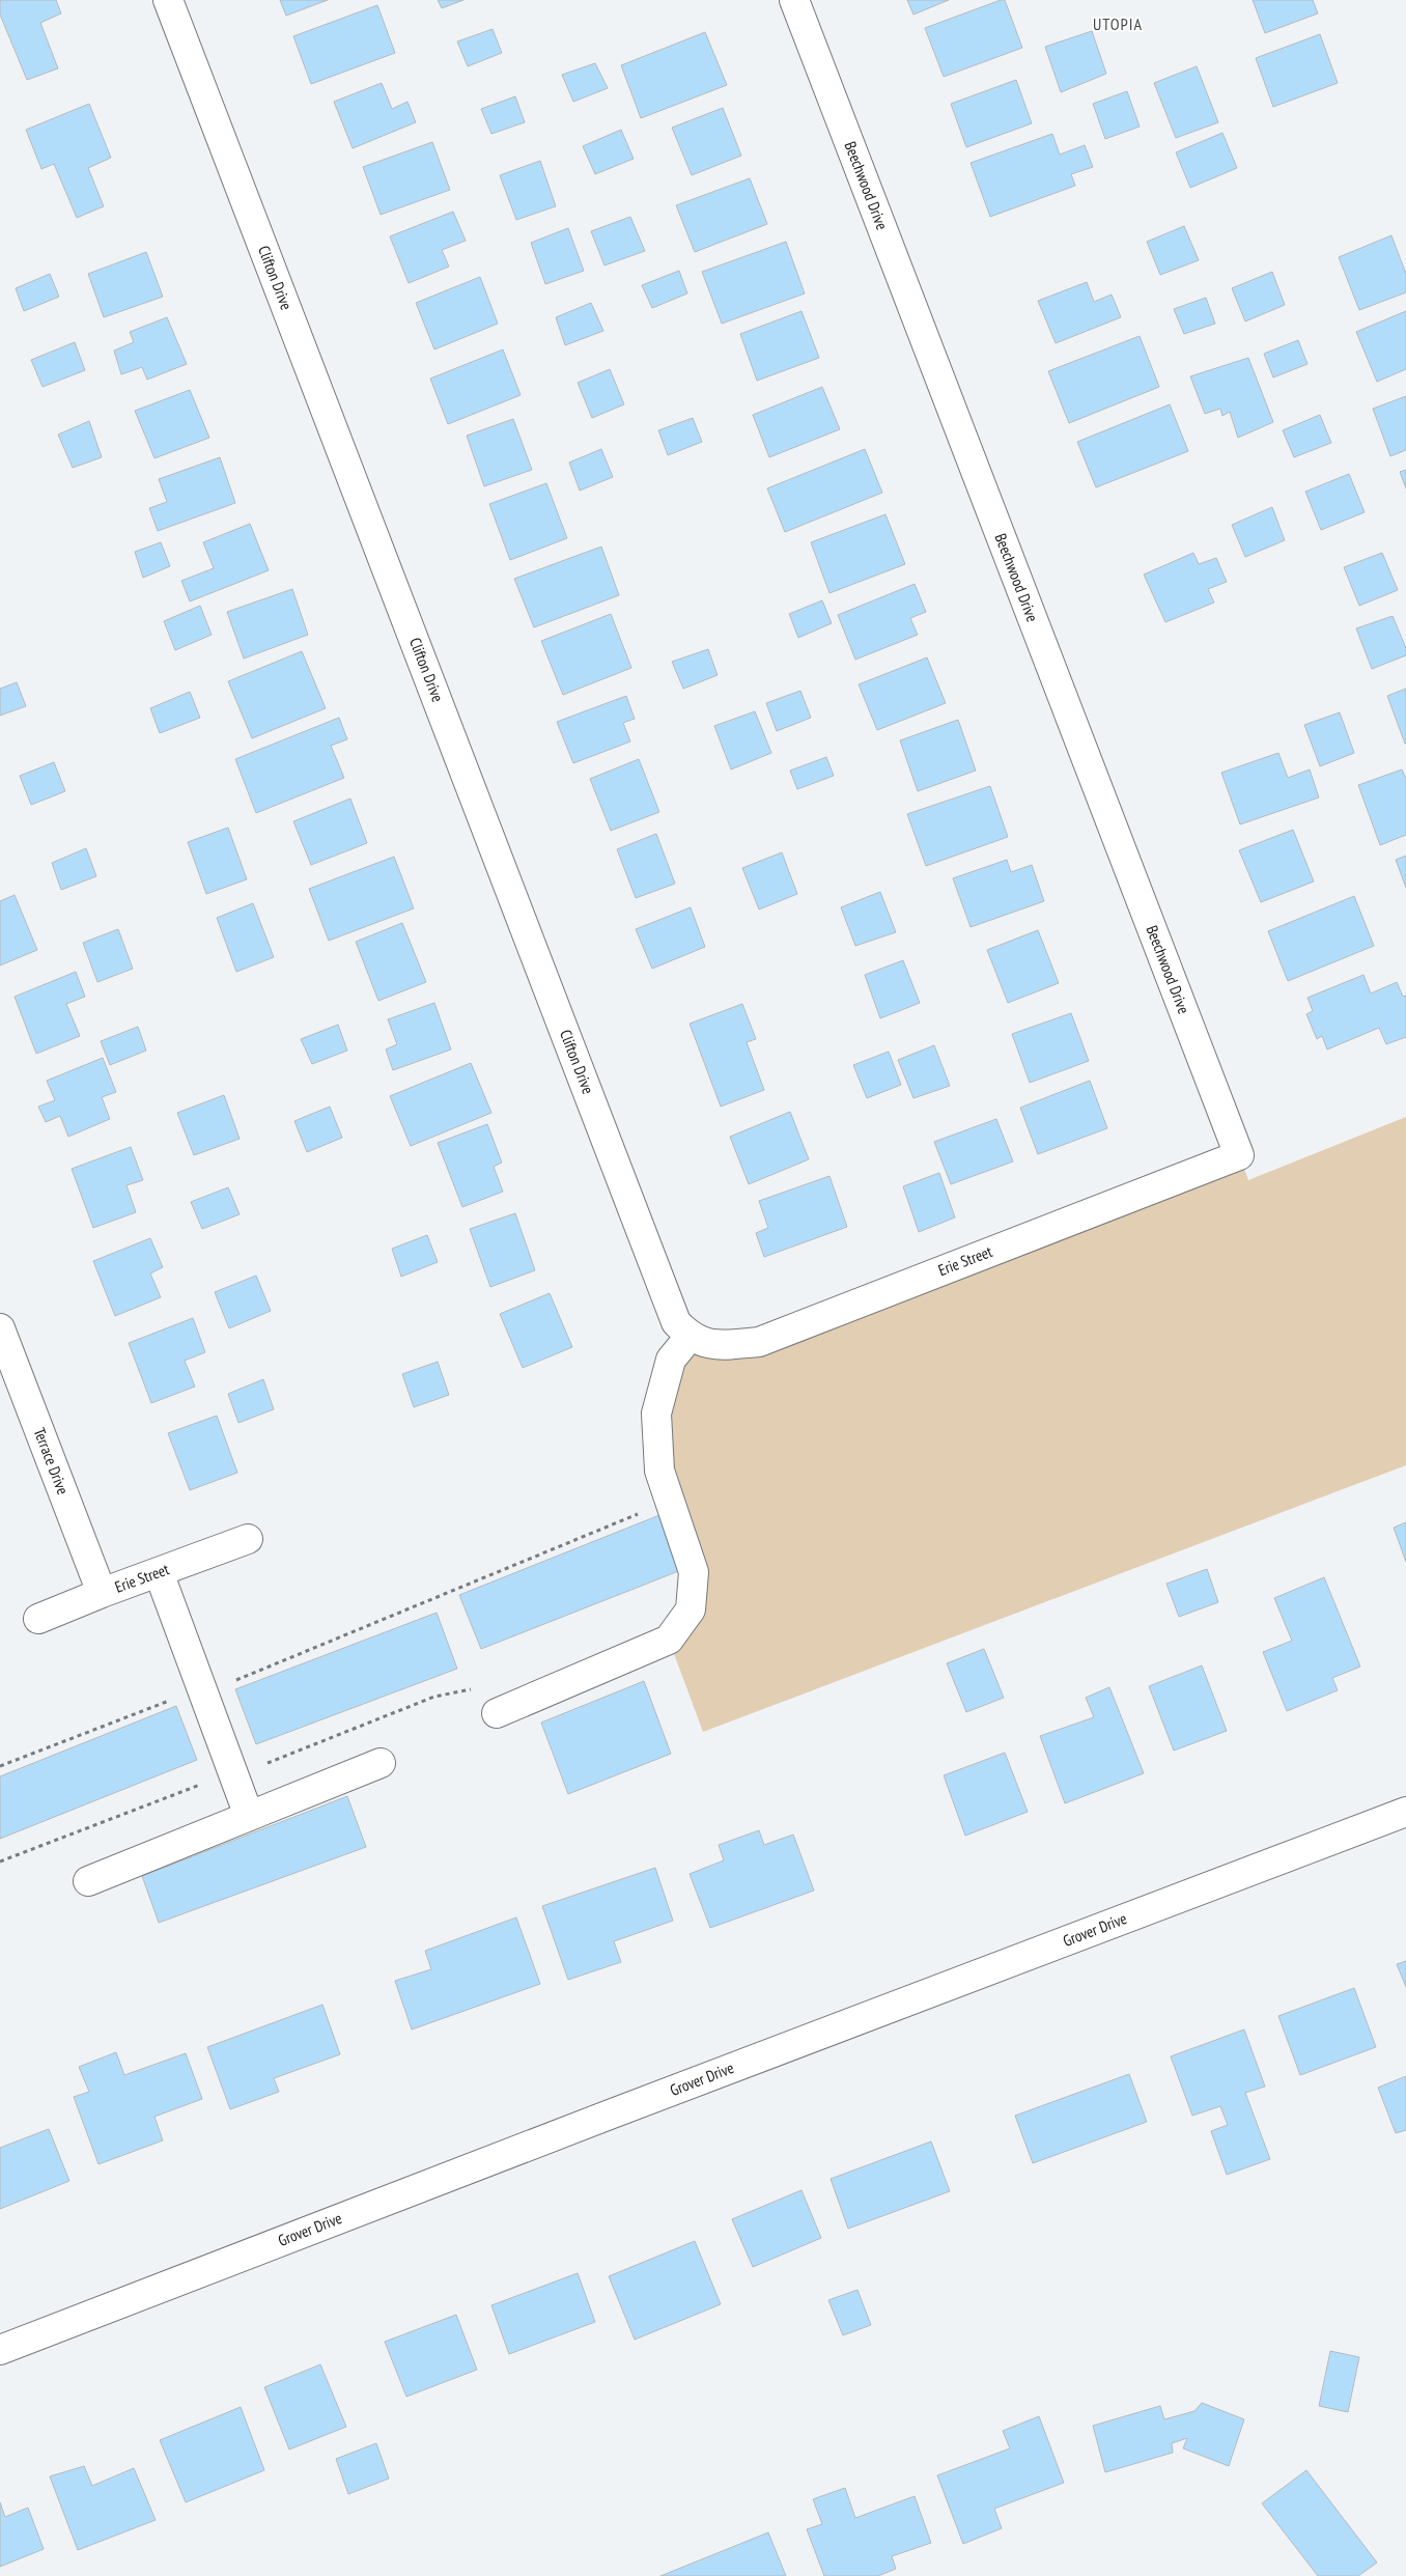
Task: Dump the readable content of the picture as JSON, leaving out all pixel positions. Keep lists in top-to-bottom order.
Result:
{
  "streets": {
    "street": [
      "Beechwood Drive",
      "Clifton Drive",
      "Erie Street",
      "Terrace Drive",
      "Grover Drive"
    ]
  },
  "crossings": [
    ["Beechwood Drive", "Erie Street"],
    ["Clifton Drive", "Erie Street"],
    ["Erie Street", "Terrace Drive"]
  ],
  "districts": ["UTOPIA"]
}
